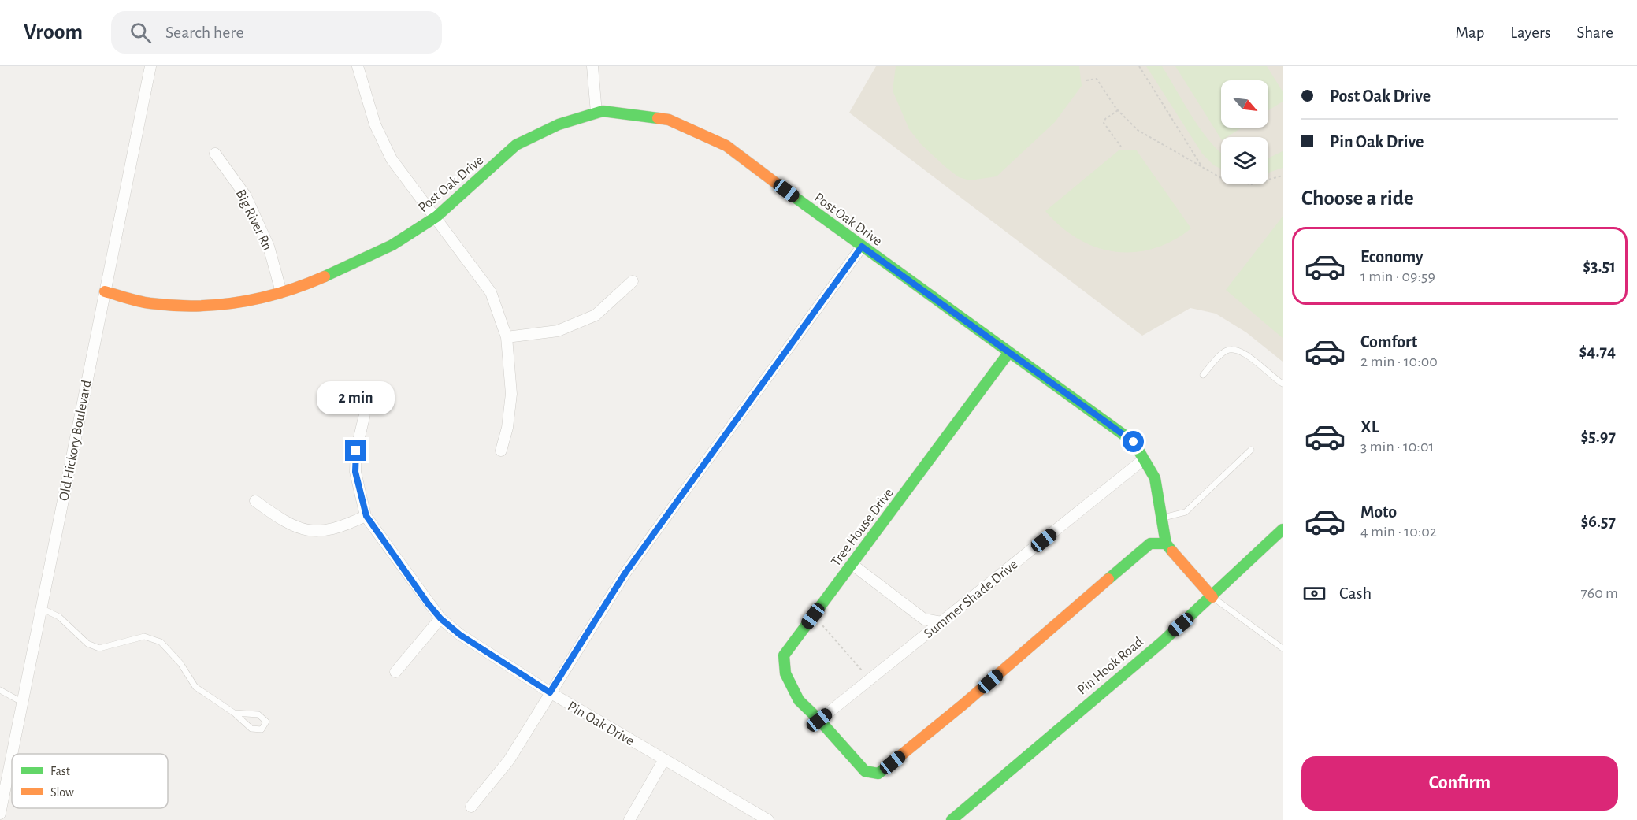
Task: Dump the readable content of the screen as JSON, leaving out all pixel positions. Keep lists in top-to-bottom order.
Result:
{
  "streets": {
    "street": [
      "Post Oak Drive",
      "Big River Rn",
      "Old Hickory Boulevard",
      "Tree House Drive",
      "Summer Shade Drive",
      "Pin Hook Road",
      "Pin Oak Drive"
    ]
  },
  "crossings": [
    ["Post Oak Drive", "Big River Rn"],
    ["Post Oak Drive", "Old Hickory Boulevard"],
    ["Post Oak Drive", "Tree House Drive"],
    ["Post Oak Drive", "Summer Shade Drive"],
    ["Tree House Drive", "Summer Shade Drive"]
  ],
  "legend": ["Fast", "Slow"],
  "north": "bottom right",
  "page": {
    "header": "Vroom",
    "search": "Search here",
    "nav": ["Map", "Layers", "Share"],
    "banner": ["Post Oak Drive", "Pin Oak Drive"],
    "heading": "Choose a ride",
    "list": [
      {
        "name": "Economy",
        "note": "1 min · 09:59",
        "value": "$3.51"
      },
      {
        "name": "Comfort",
        "note": "2 min · 10:00",
        "value": "$4.74"
      },
      {
        "name": "XL",
        "note": "3 min · 10:01",
        "value": "$5.97"
      },
      {
        "name": "Moto",
        "note": "4 min · 10:02",
        "value": "$6.57"
      }
    ],
    "bubble": "2 min",
    "pay": ["Cash", "760 m"],
    "buttons": "Confirm"
  }
}
